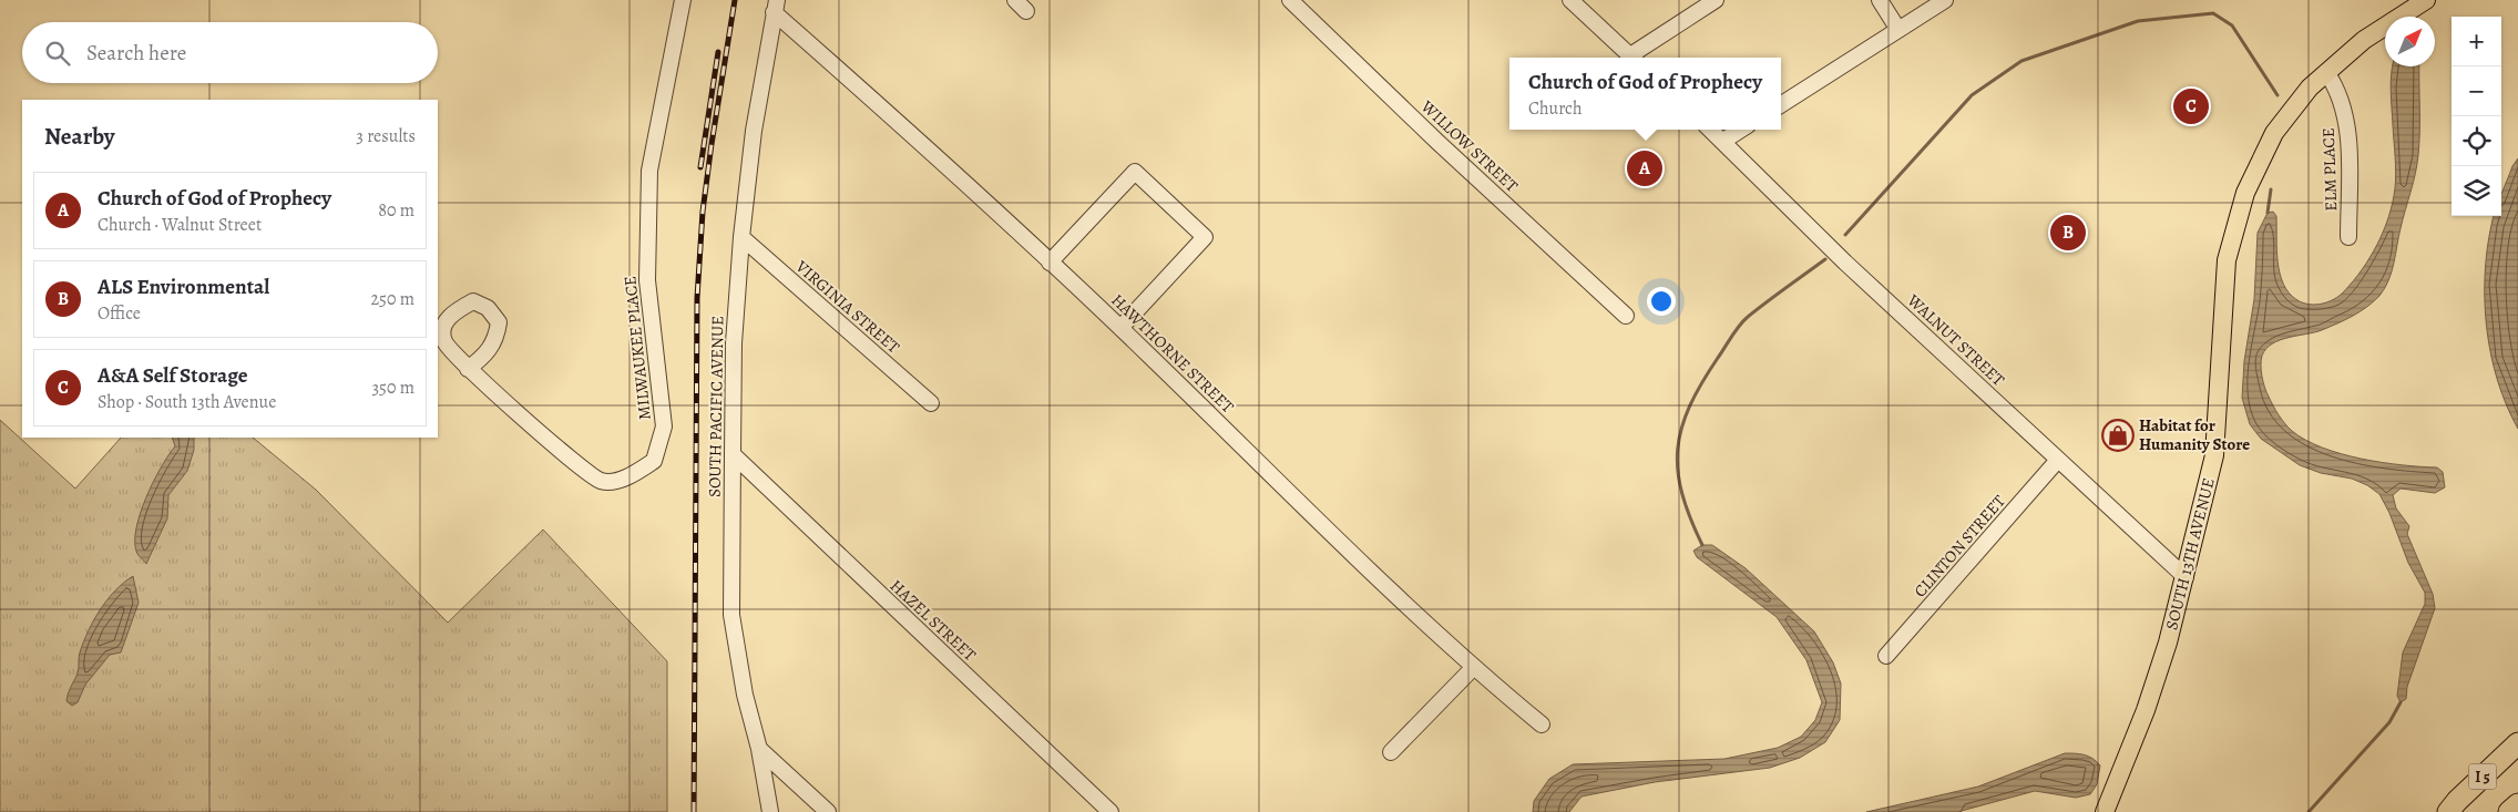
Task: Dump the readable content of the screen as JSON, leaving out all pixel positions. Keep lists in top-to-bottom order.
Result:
{
  "streets": {
    "highway": ["I 5"],
    "main road": ["SOUTH 13TH AVENUE"],
    "street": [
      "WILLOW STREET",
      "ELM PLACE",
      "VIRGINIA STREET",
      "WALNUT STREET",
      "MILWAUKEE PLACE",
      "HAWTHORNE STREET",
      "SOUTH PACIFIC AVENUE",
      "CLINTON STREET",
      "HAZEL STREET"
    ]
  },
  "crossings": [
    ["ELM PLACE", "SOUTH 13TH AVENUE"],
    ["VIRGINIA STREET", "SOUTH PACIFIC AVENUE"],
    ["WALNUT STREET", "CLINTON STREET"],
    ["WALNUT STREET", "SOUTH 13TH AVENUE"],
    ["HAWTHORNE STREET", "SOUTH PACIFIC AVENUE"],
    ["SOUTH PACIFIC AVENUE", "HAZEL STREET"]
  ],
  "places": {
    "shop": ["Habitat for Humanity Store"]
  },
  "north": "top right",
  "page": {
    "map_buttons": ["+", "−"],
    "search": "Search here",
    "popup": ["Church of God of Prophecy", "Church"],
    "pins": ["C", "A", "B"],
    "heading": ["Nearby", "3 results"],
    "list": [
      {
        "mark": "A",
        "name": "Church of God of Prophecy",
        "note": "Church · Walnut Street",
        "value": "80 m"
      },
      {
        "mark": "B",
        "name": "ALS Environmental",
        "note": "Office",
        "value": "250 m"
      },
      {
        "mark": "C",
        "name": "A&A Self Storage",
        "note": "Shop · South 13th Avenue",
        "value": "350 m"
      }
    ]
  }
}
